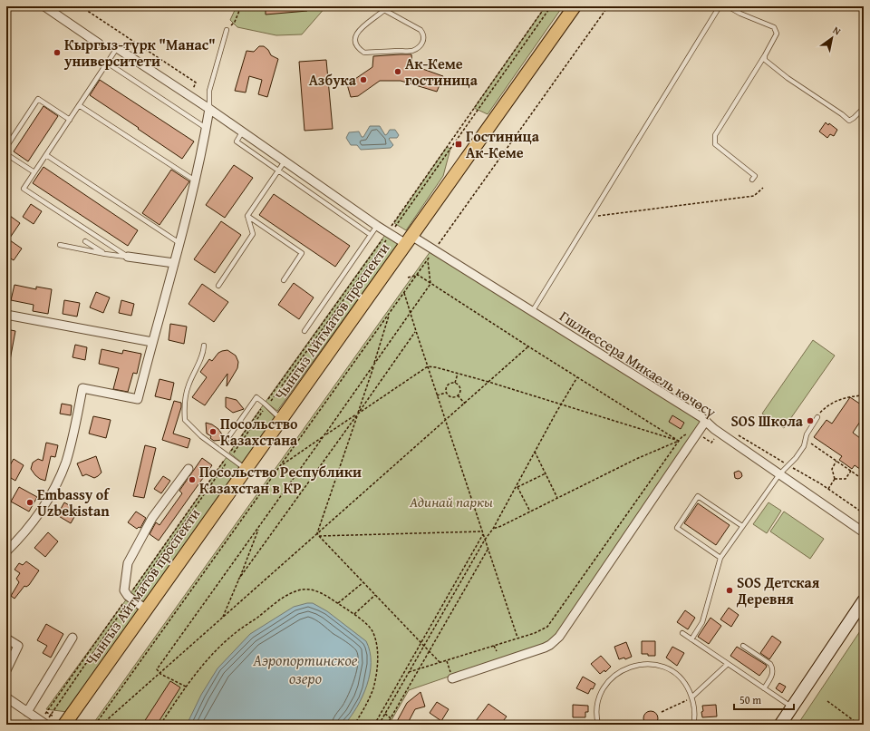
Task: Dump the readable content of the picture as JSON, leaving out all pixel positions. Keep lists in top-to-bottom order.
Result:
{
  "streets": {
    "main road": ["Чынгыз Айтматов проспекти"],
    "street": ["Гшлиессера Микаель көчөсү"]
  },
  "crossings": [
    ["Чынгыз Айтматов проспекти", "Гшлиессера Микаель көчөсү"]
  ],
  "water": ["Аэропортинское озеро"],
  "parks": ["Адинай паркы"],
  "places": {
    "other": [
      "Кыргыз-түрк \"Манас\" университети",
      "Ак-Кеме гостиница",
      "Азбука",
      "SOS Школа",
      "Посольство Казахстана",
      "Посольство Республики Казахстан в КР",
      "Embassy of Uzbekistan",
      "SOS Детская Деревня"
    ],
    "transit": ["Гостиница Ак-Кеме"]
  },
  "scale_bar": "50 m",
  "north": "top right"
}
